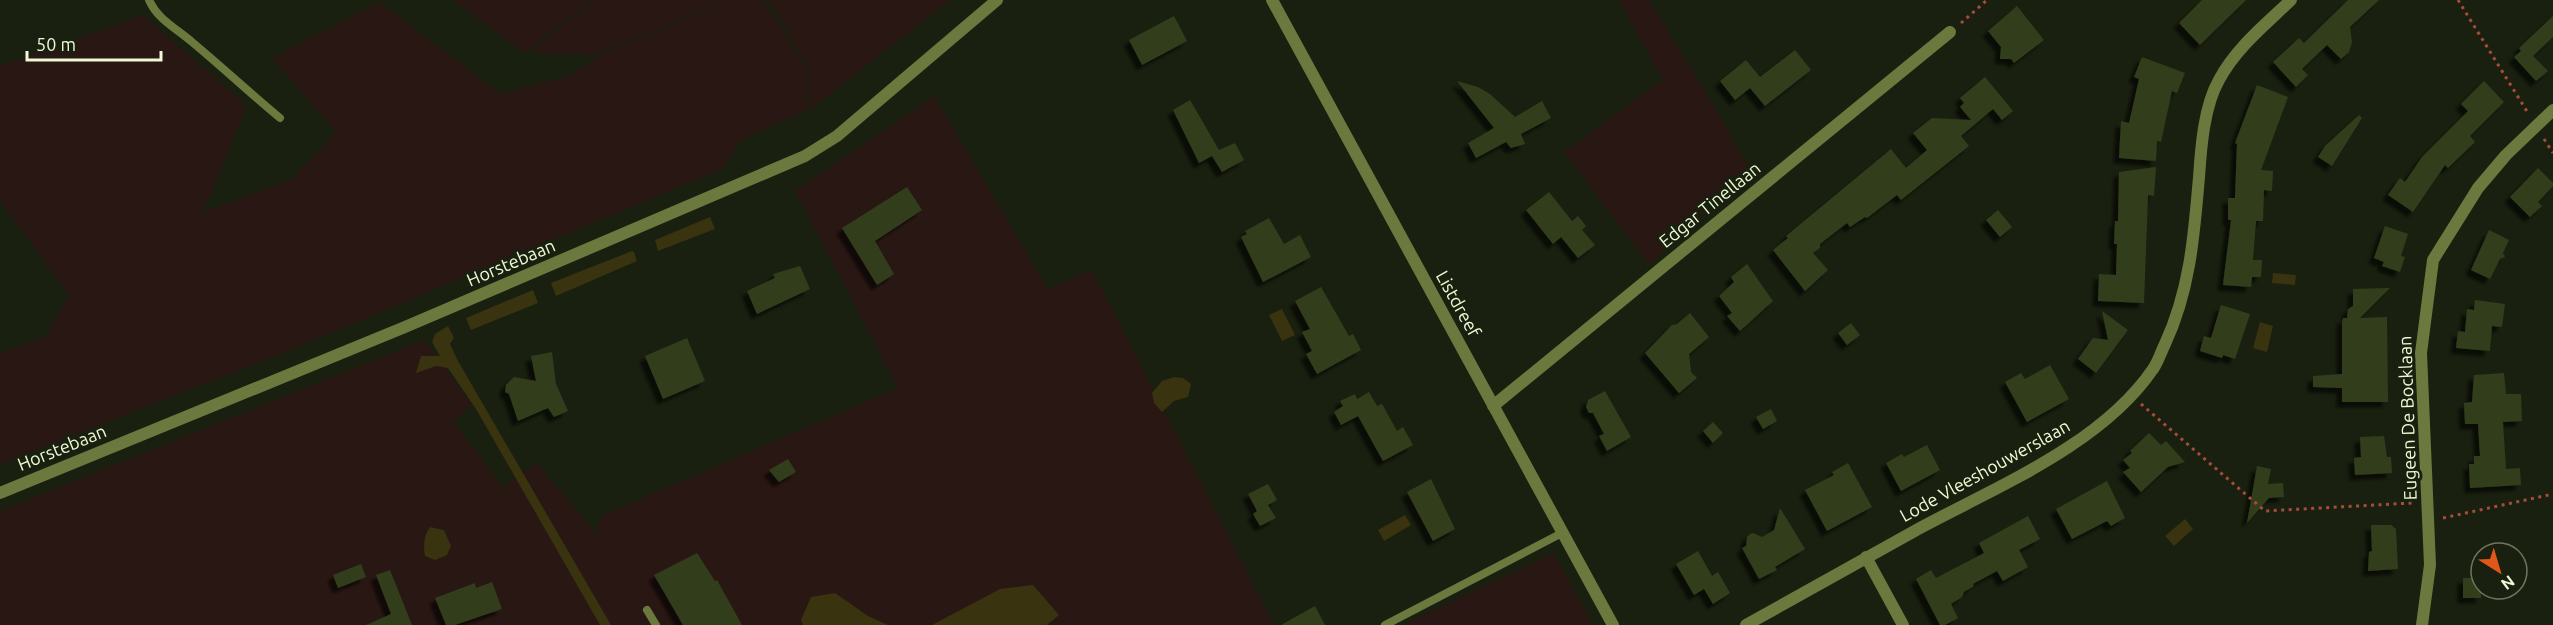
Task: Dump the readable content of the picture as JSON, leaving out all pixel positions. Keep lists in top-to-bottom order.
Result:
{
  "streets": {
    "street": [
      "Edgar Tinellaan",
      "Horstebaan",
      "Listdreef",
      "Eugeen De Bocklaan",
      "Lode Vleeshouwerslaan"
    ]
  },
  "crossings": [
    ["Edgar Tinellaan", "Listdreef"]
  ],
  "scale_bar": "50 m",
  "north": "bottom right"
}
